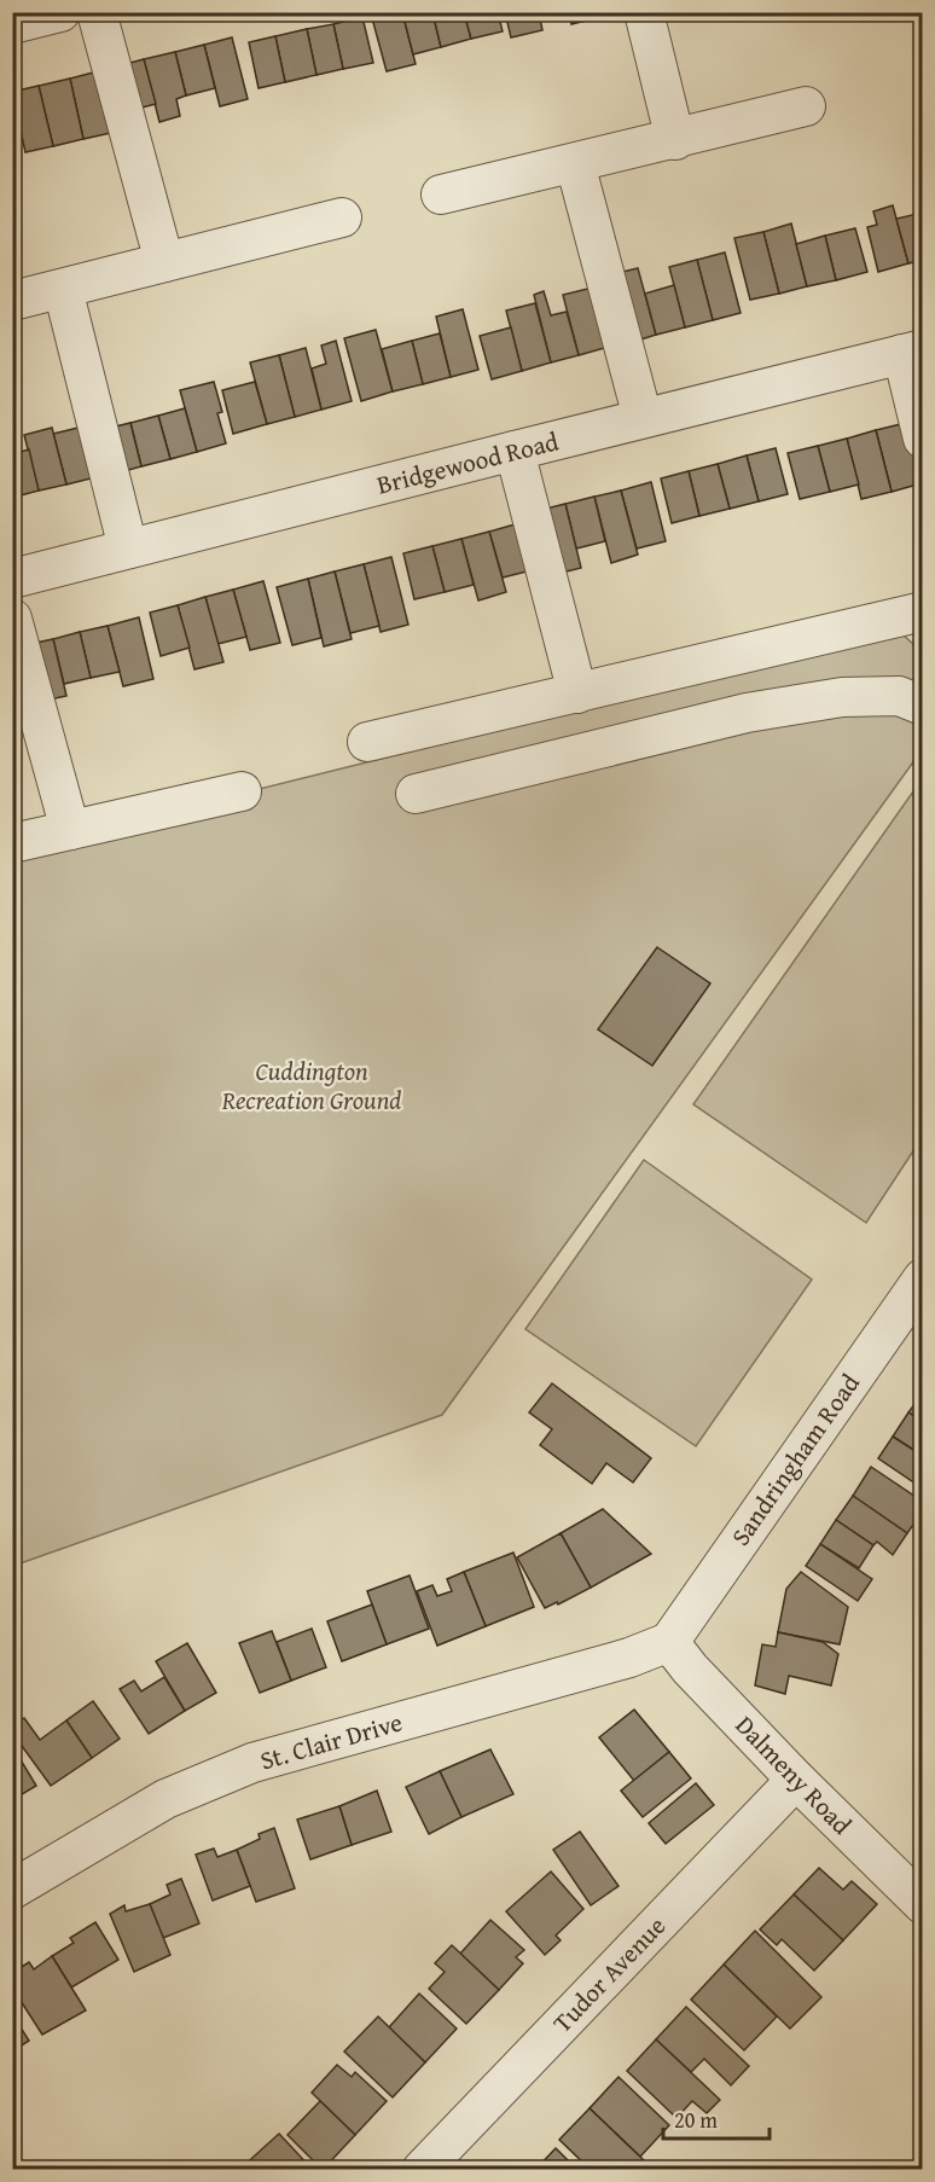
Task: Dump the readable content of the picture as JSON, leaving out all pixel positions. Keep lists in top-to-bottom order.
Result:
{
  "streets": {
    "street": [
      "Bridgewood Road",
      "Sandringham Road",
      "St. Clair Drive",
      "Dalmeny Road",
      "Tudor Avenue"
    ]
  },
  "crossings": [
    ["Sandringham Road", "St. Clair Drive"],
    ["Sandringham Road", "Dalmeny Road"],
    ["St. Clair Drive", "Dalmeny Road"],
    ["Dalmeny Road", "Tudor Avenue"]
  ],
  "parks": ["Cuddington Recreation Ground"],
  "scale_bar": "20 m"
}
